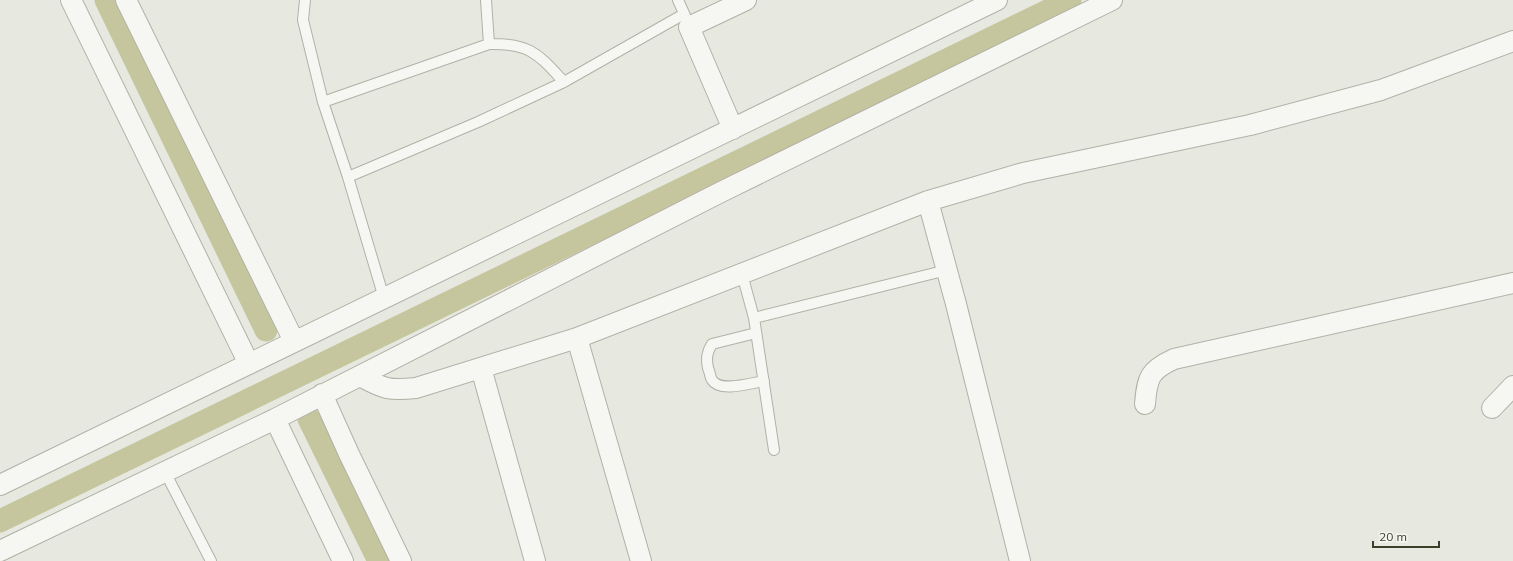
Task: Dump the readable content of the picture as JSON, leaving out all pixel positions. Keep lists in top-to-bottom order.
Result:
{
  "scale_bar": "20 m"
}
